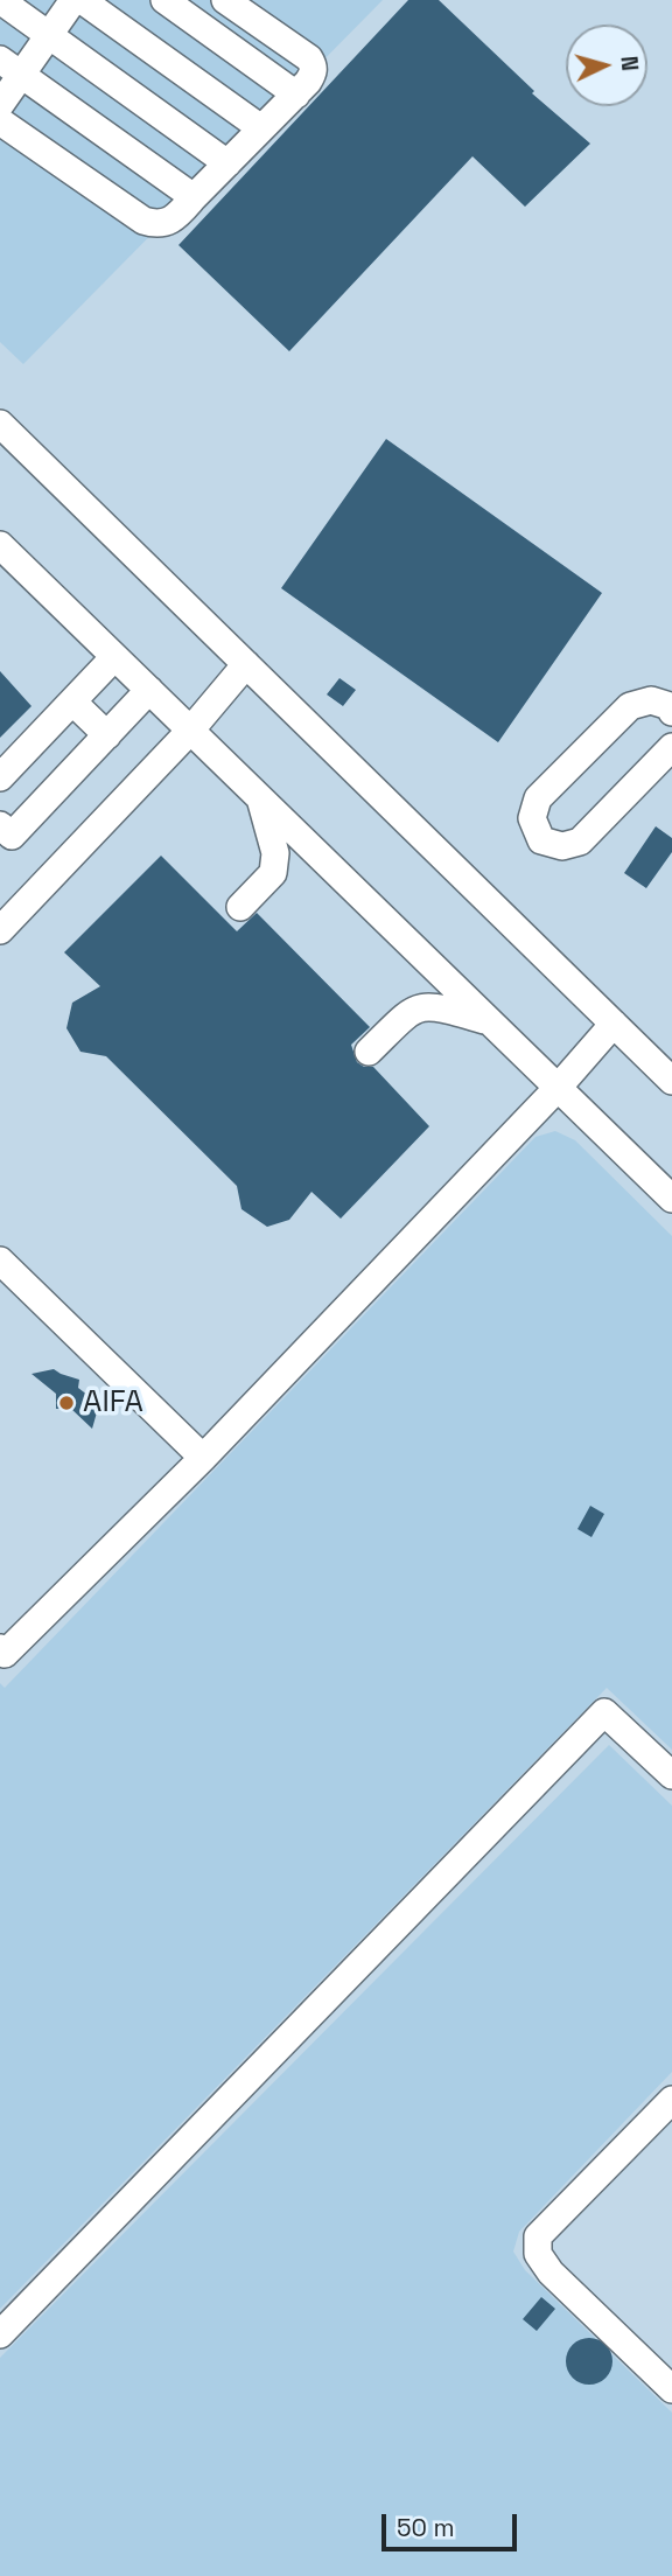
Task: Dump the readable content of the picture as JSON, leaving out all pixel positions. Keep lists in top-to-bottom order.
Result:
{
  "places": ["AIFA"],
  "scale_bar": "50 m",
  "north": "right"
}
